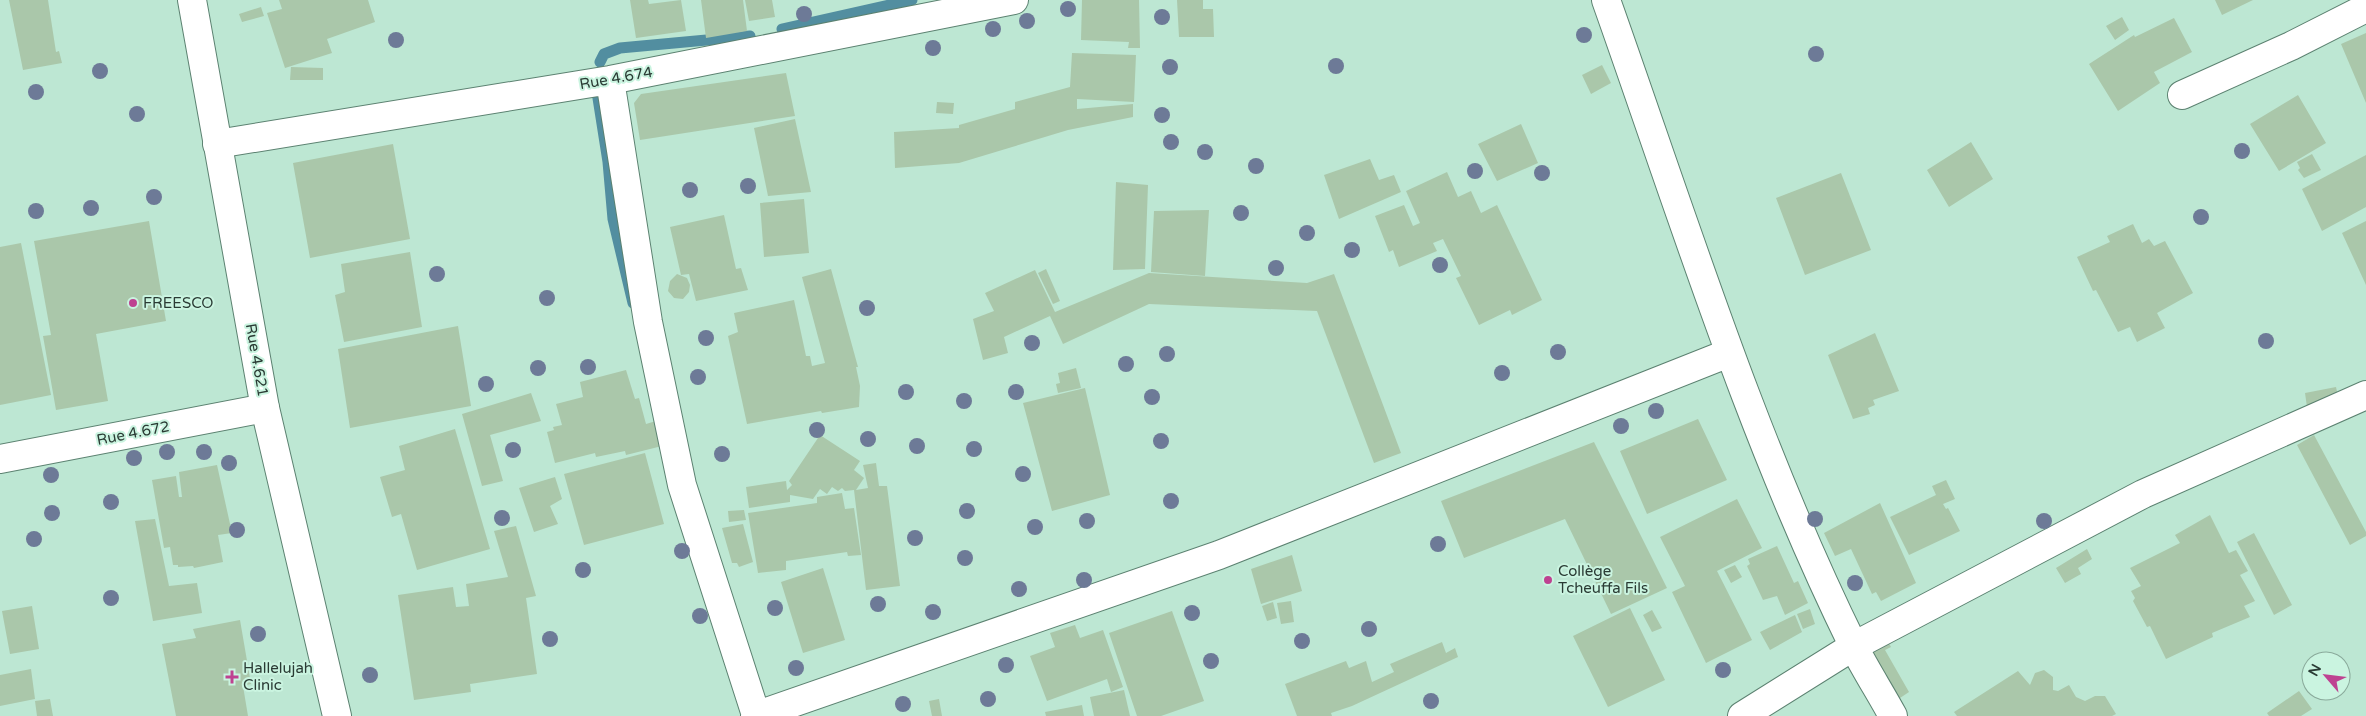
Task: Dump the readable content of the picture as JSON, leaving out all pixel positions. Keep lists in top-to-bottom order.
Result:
{
  "streets": {
    "street": ["Rue 4.674", "Rue 4.621", "Rue 4.672"]
  },
  "crossings": [
    ["Rue 4.674", "Rue 4.621"],
    ["Rue 4.621", "Rue 4.672"]
  ],
  "places": {
    "other": ["FREESCO", "Collège Tcheuffa Fils"],
    "health": ["Hallelujah Clinic"]
  },
  "north": "top left"
}
